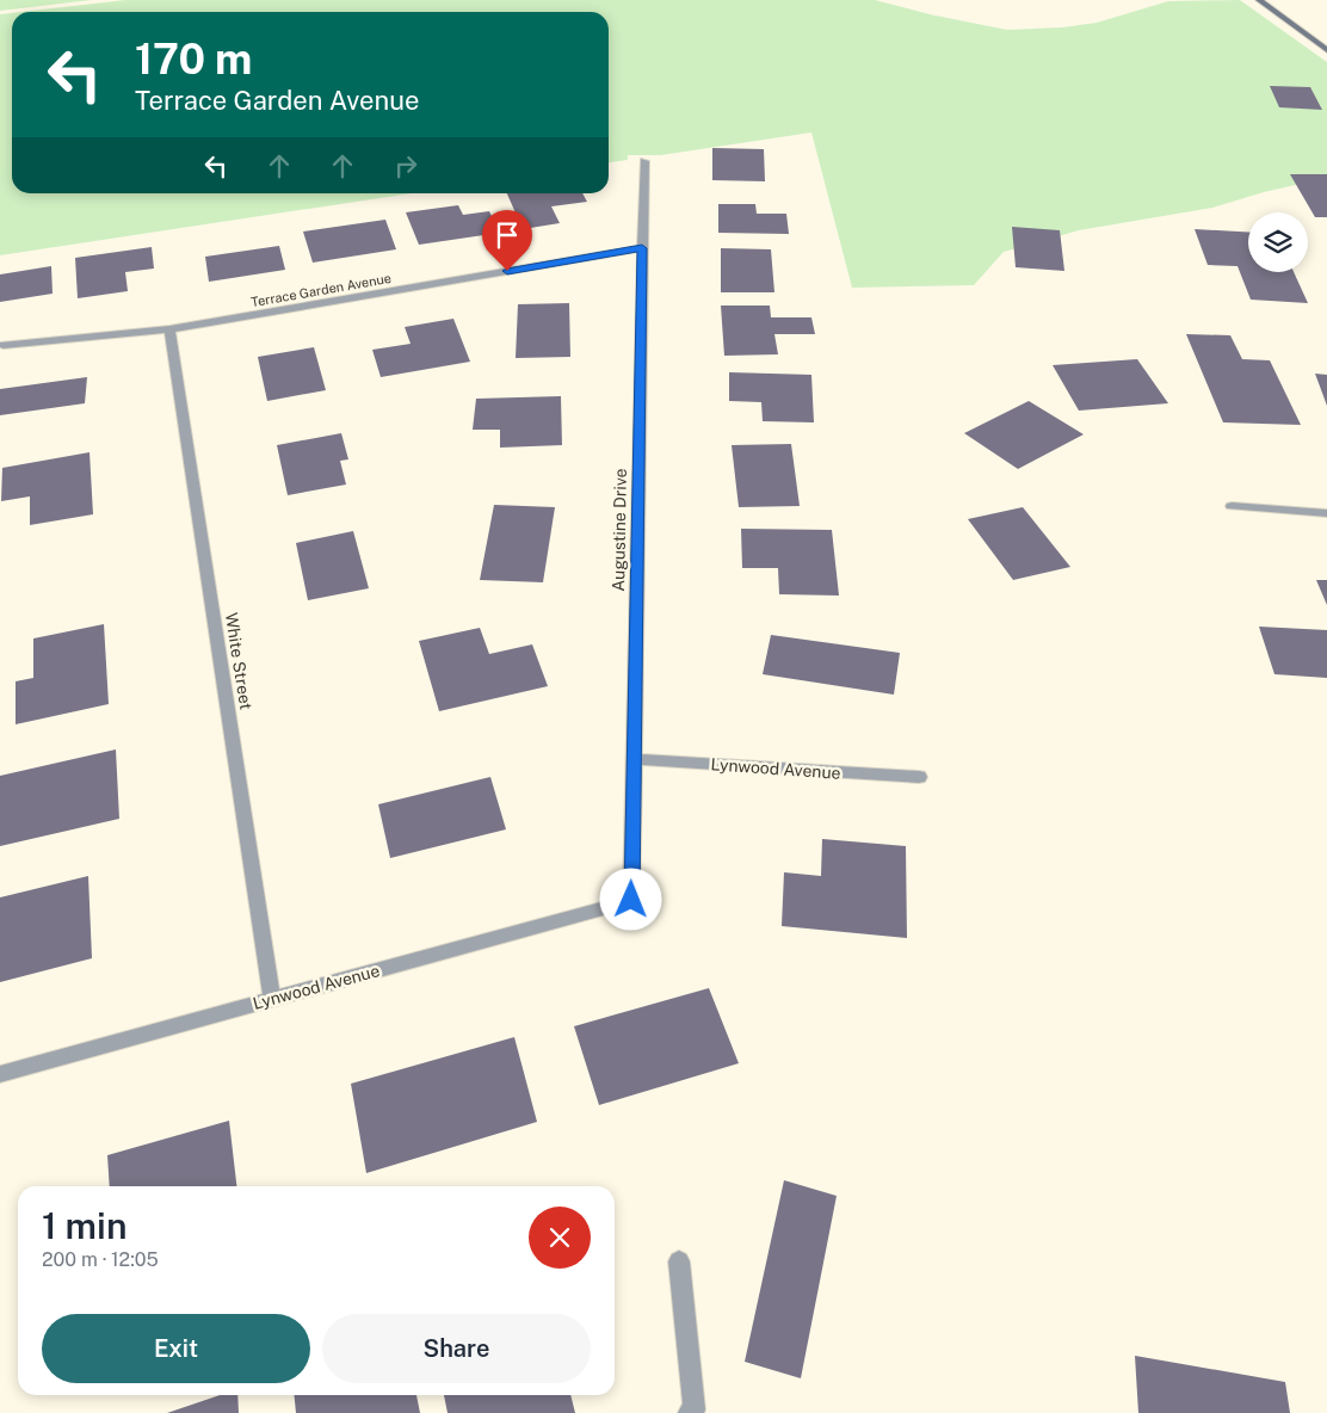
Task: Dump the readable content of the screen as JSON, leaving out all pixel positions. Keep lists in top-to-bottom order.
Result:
{
  "streets": {
    "street": [
      "Terrace Garden Avenue",
      "Augustine Drive",
      "White Street",
      "Lynwood Avenue"
    ]
  },
  "crossings": [
    ["Terrace Garden Avenue", "Augustine Drive"],
    ["Terrace Garden Avenue", "White Street"],
    ["Augustine Drive", "Lynwood Avenue"],
    ["White Street", "Lynwood Avenue"]
  ],
  "page": {
    "turn": ["170 m", "Terrace Garden Avenue"],
    "heading": ["1 min", "200 m · 12:05"],
    "buttons": ["Exit", "Share"]
  }
}
